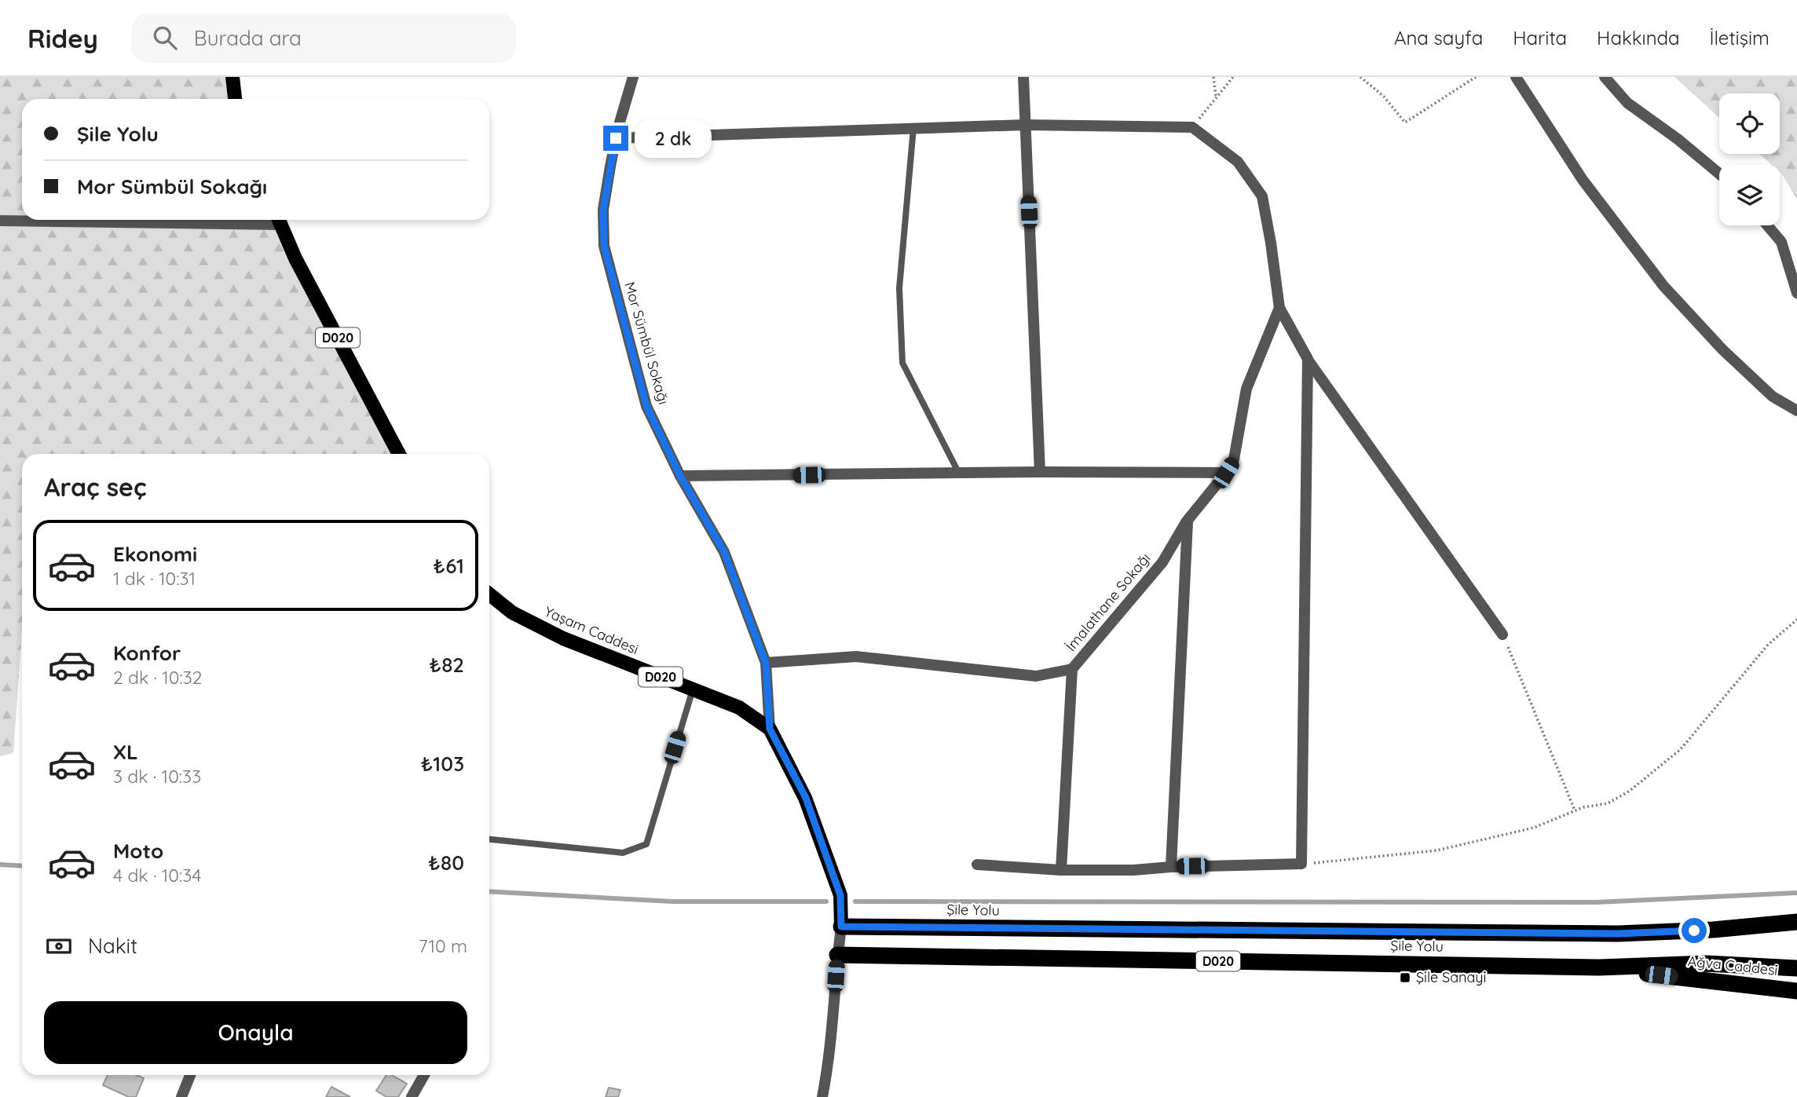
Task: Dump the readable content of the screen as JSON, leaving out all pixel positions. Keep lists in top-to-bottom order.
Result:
{
  "streets": {
    "highway": ["D020", "Şile Yolu", "Ağva Caddesi"],
    "main road": ["Yaşam Caddesi"],
    "street": ["Mor Sümbül Sokağı", "İmalathane Sokağı"]
  },
  "crossings": [
    ["Mor Sümbül Sokağı", "İmalathane Sokağı"],
    ["Mor Sümbül Sokağı", "Yaşam Caddesi"],
    ["Yaşam Caddesi", "Şile Yolu"],
    ["Şile Yolu", "Ağva Caddesi"]
  ],
  "places": {
    "transit": ["Şile Sanayi"]
  },
  "page": {
    "header": "Ridey",
    "search": "Burada ara",
    "nav": [
      "Ana sayfa",
      "Harita",
      "Hakkında",
      "İletişim"
    ],
    "banner": ["Şile Yolu", "Mor Sümbül Sokağı"],
    "bubble": "2 dk",
    "heading": "Araç seç",
    "list": [
      {
        "name": "Ekonomi",
        "note": "1 dk · 10:31",
        "value": "₺61"
      },
      {
        "name": "Konfor",
        "note": "2 dk · 10:32",
        "value": "₺82"
      },
      {
        "name": "XL",
        "note": "3 dk · 10:33",
        "value": "₺103"
      },
      {
        "name": "Moto",
        "note": "4 dk · 10:34",
        "value": "₺80"
      }
    ],
    "pay": ["Nakit", "710 m"],
    "buttons": "Onayla"
  }
}
